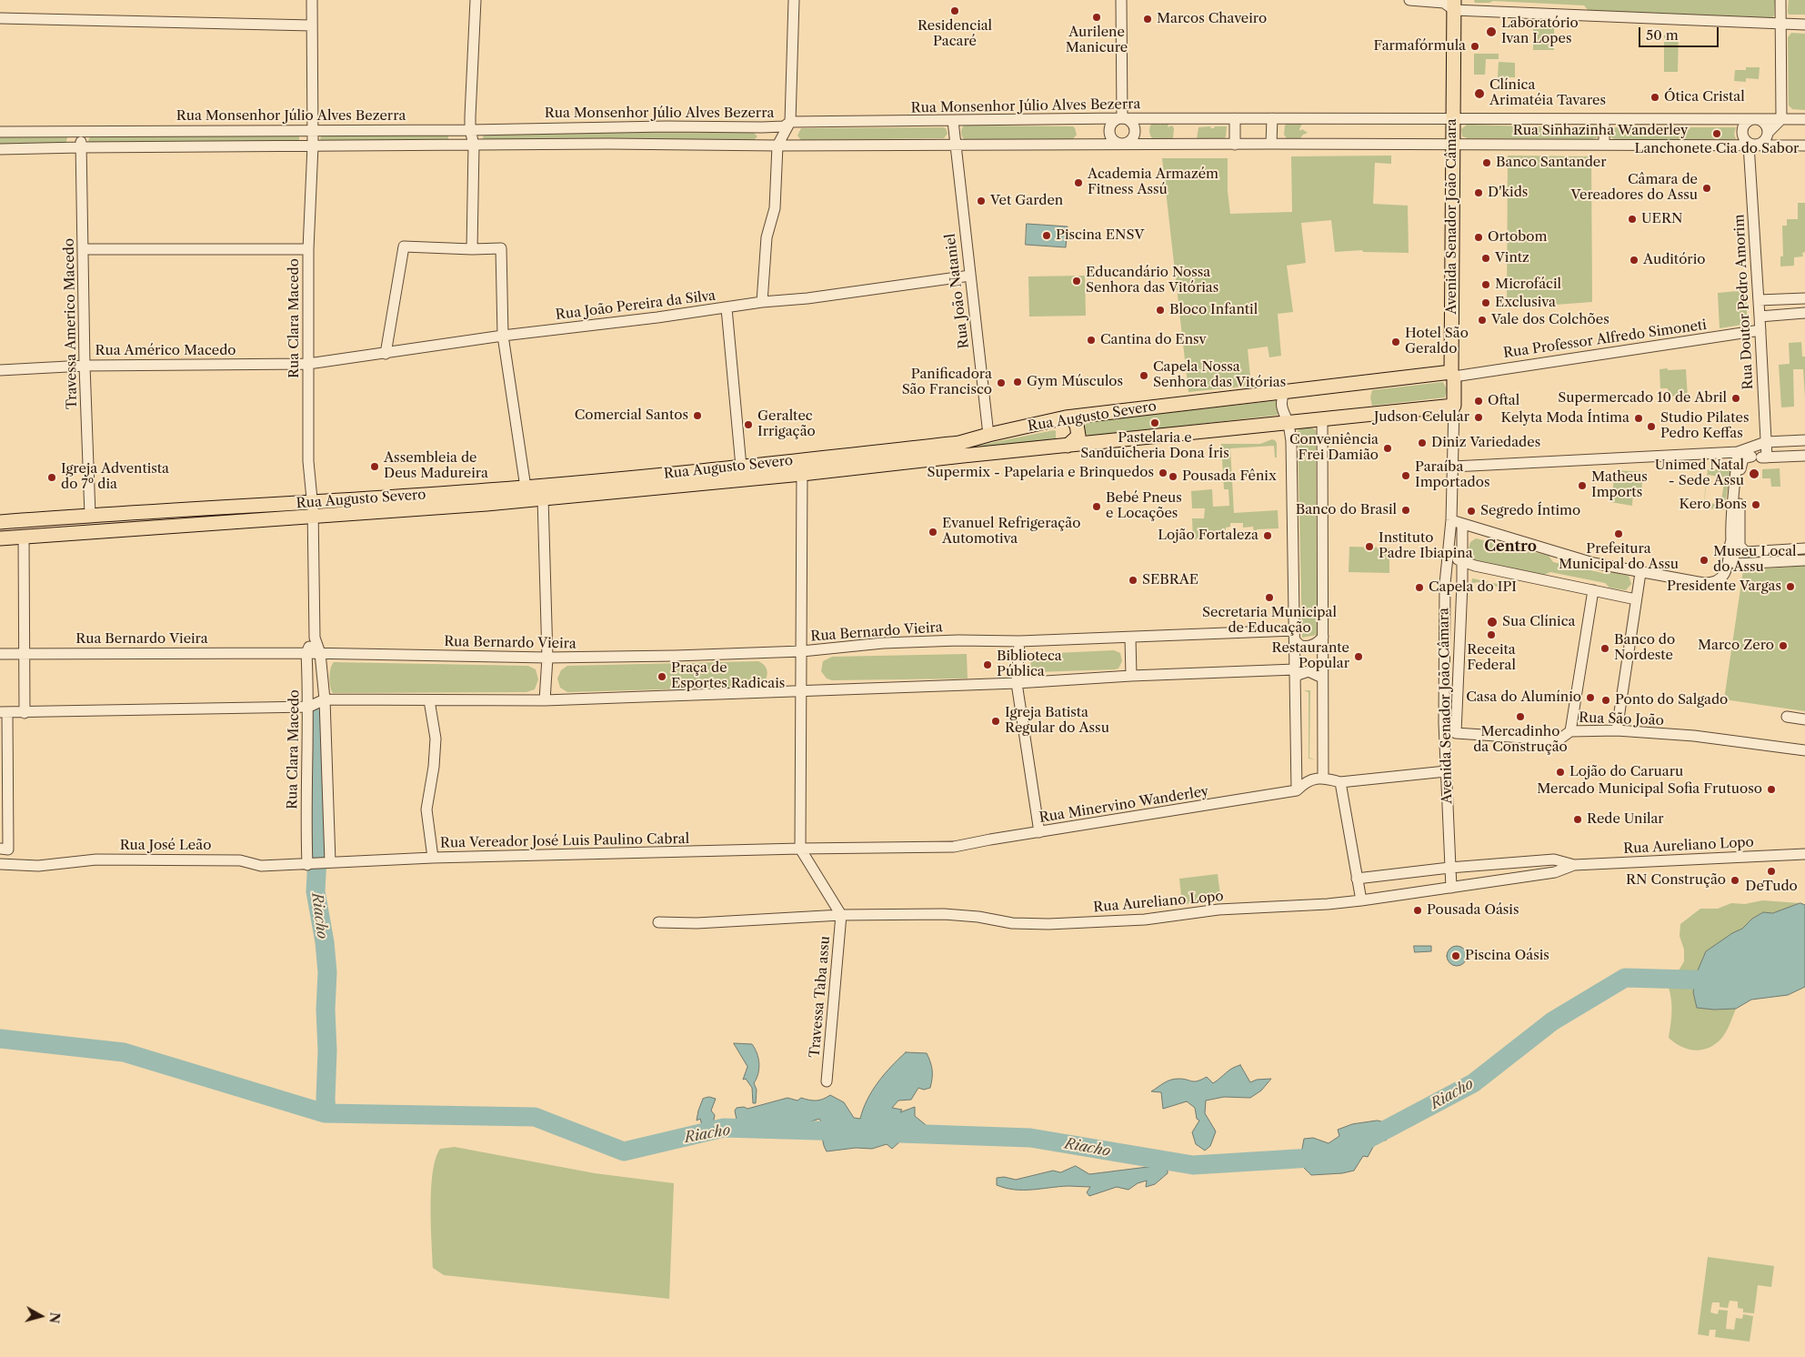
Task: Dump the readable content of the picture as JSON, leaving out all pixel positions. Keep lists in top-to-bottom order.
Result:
{
  "streets": {
    "main road": ["Avenida Senador João Câmara", "Rua Augusto Severo"],
    "street": [
      "Rua Monsenhor Júlio Alves Bezerra",
      "Rua Sinhazinha Wanderley",
      "Rua João Nataniel",
      "Rua Doutor Pedro Amorim",
      "Rua João Pereira da Silva",
      "Rua Clara Macedo",
      "Travessa Americo Macedo",
      "Rua Professor Alfredo Simoneti",
      "Rua Américo Macedo",
      "Rua Bernardo Vieira",
      "Rua São João",
      "Rua Minervino Wanderley",
      "Rua Vereador José Luis Paulino Cabral",
      "Rua José Leão",
      "Rua Aureliano Lopo",
      "Travessa Taba assu"
    ]
  },
  "crossings": [
    ["Rua Monsenhor Júlio Alves Bezerra", "Rua Sinhazinha Wanderley"],
    ["Rua Monsenhor Júlio Alves Bezerra", "Avenida Senador João Câmara"],
    ["Rua Monsenhor Júlio Alves Bezerra", "Rua João Nataniel"],
    ["Rua Monsenhor Júlio Alves Bezerra", "Rua Clara Macedo"],
    ["Rua Monsenhor Júlio Alves Bezerra", "Travessa Americo Macedo"],
    ["Rua Sinhazinha Wanderley", "Avenida Senador João Câmara"],
    ["Rua Sinhazinha Wanderley", "Rua Doutor Pedro Amorim"],
    ["Avenida Senador João Câmara", "Rua Professor Alfredo Simoneti"],
    ["Avenida Senador João Câmara", "Rua Augusto Severo"],
    ["Avenida Senador João Câmara", "Rua São João"],
    ["Avenida Senador João Câmara", "Rua Aureliano Lopo"],
    ["Rua João Nataniel", "Rua João Pereira da Silva"],
    ["Rua João Nataniel", "Rua Augusto Severo"],
    ["Rua Doutor Pedro Amorim", "Rua Professor Alfredo Simoneti"],
    ["Rua João Pereira da Silva", "Rua Clara Macedo"],
    ["Rua João Pereira da Silva", "Rua Américo Macedo"],
    ["Rua Clara Macedo", "Rua Américo Macedo"],
    ["Rua Clara Macedo", "Rua Augusto Severo"],
    ["Rua Clara Macedo", "Rua Bernardo Vieira"],
    ["Rua Clara Macedo", "Rua Vereador José Luis Paulino Cabral"],
    ["Rua Clara Macedo", "Rua José Leão"],
    ["Travessa Americo Macedo", "Rua Américo Macedo"],
    ["Travessa Americo Macedo", "Rua Augusto Severo"],
    ["Rua Professor Alfredo Simoneti", "Rua Augusto Severo"],
    ["Rua Minervino Wanderley", "Rua Vereador José Luis Paulino Cabral"],
    ["Rua Vereador José Luis Paulino Cabral", "Rua José Leão"],
    ["Rua Aureliano Lopo", "Travessa Taba assu"]
  ],
  "districts": ["Centro"],
  "water": ["Riacho"],
  "places": [
    "Residencial Pacaré",
    "Aurilene Manicure",
    "Marcos Chaveiro",
    "Laboratório Ivan Lopes",
    "Farmafórmula",
    "Clínica Arimatéia Tavares",
    "Ótica Cristal",
    "Lanchonete Cia do Sabor",
    "Banco Santander",
    "Academia Armazém Fitness Assú",
    "Câmara de Vereadores do Assu",
    "D'kids",
    "Vet Garden",
    "UERN",
    "Piscina ENSV",
    "Ortobom",
    "Vintz",
    "Auditório",
    "Educandário Nossa Senhora das Vitórias",
    "Microfácil",
    "Exclusiva",
    "Bloco Infantil",
    "Vale dos Colchões",
    "Cantina do Ensv",
    "Hotel São Geraldo",
    "Capela Nossa Senhora das Vitórias",
    "Gym Músculos",
    "Panificadora São Francisco",
    "Supermercado 10 de Abril",
    "Oftal",
    "Comercial Santos",
    "Judson Celular",
    "Kelyta Moda Íntima",
    "Pastelaria e Sanduicheria Dona Íris",
    "Geraltec Irrigação",
    "Studio Pilates Pedro Keffas",
    "Diniz Variedades",
    "Conveniência Frei Damião",
    "Assembleia de Deus Madureira",
    "Supermix - Papelaria e Brinquedos",
    "Unimed Natal - Sede Assu",
    "Paraíba Importados",
    "Pousada Fênix",
    "Igreja Adventista do 7º dia",
    "Matheus Imports",
    "Kero Bons",
    "Bebé Pneus e Locações",
    "Banco do Brasil",
    "Segredo Íntimo",
    "Evanuel Refrigeração Automotiva",
    "Prefeitura Municipal do Assu",
    "Lojão Fortaleza",
    "Instituto Padre Ibiapina",
    "Museu Local do Assu",
    "SEBRAE",
    "Presidente Vargas",
    "Capela do IPI",
    "Secretaria Municipal de Educação",
    "Sua Clínica",
    "Receita Federal",
    "Marco Zero",
    "Banco do Nordeste",
    "Restaurante Popular",
    "Biblioteca Pública",
    "Praça de Esportes Radicais",
    "Casa do Alumínio",
    "Ponto do Salgado",
    "Mercadinho da Construção",
    "Igreja Batista Regular do Assu",
    "Lojão do Caruaru",
    "Mercado Municipal Sofia Frutuoso",
    "Rede Unilar",
    "DeTudo",
    "RN Construção",
    "Pousada Oásis",
    "Piscina Oásis"
  ],
  "scale_bar": "50 m",
  "north": "right"
}
